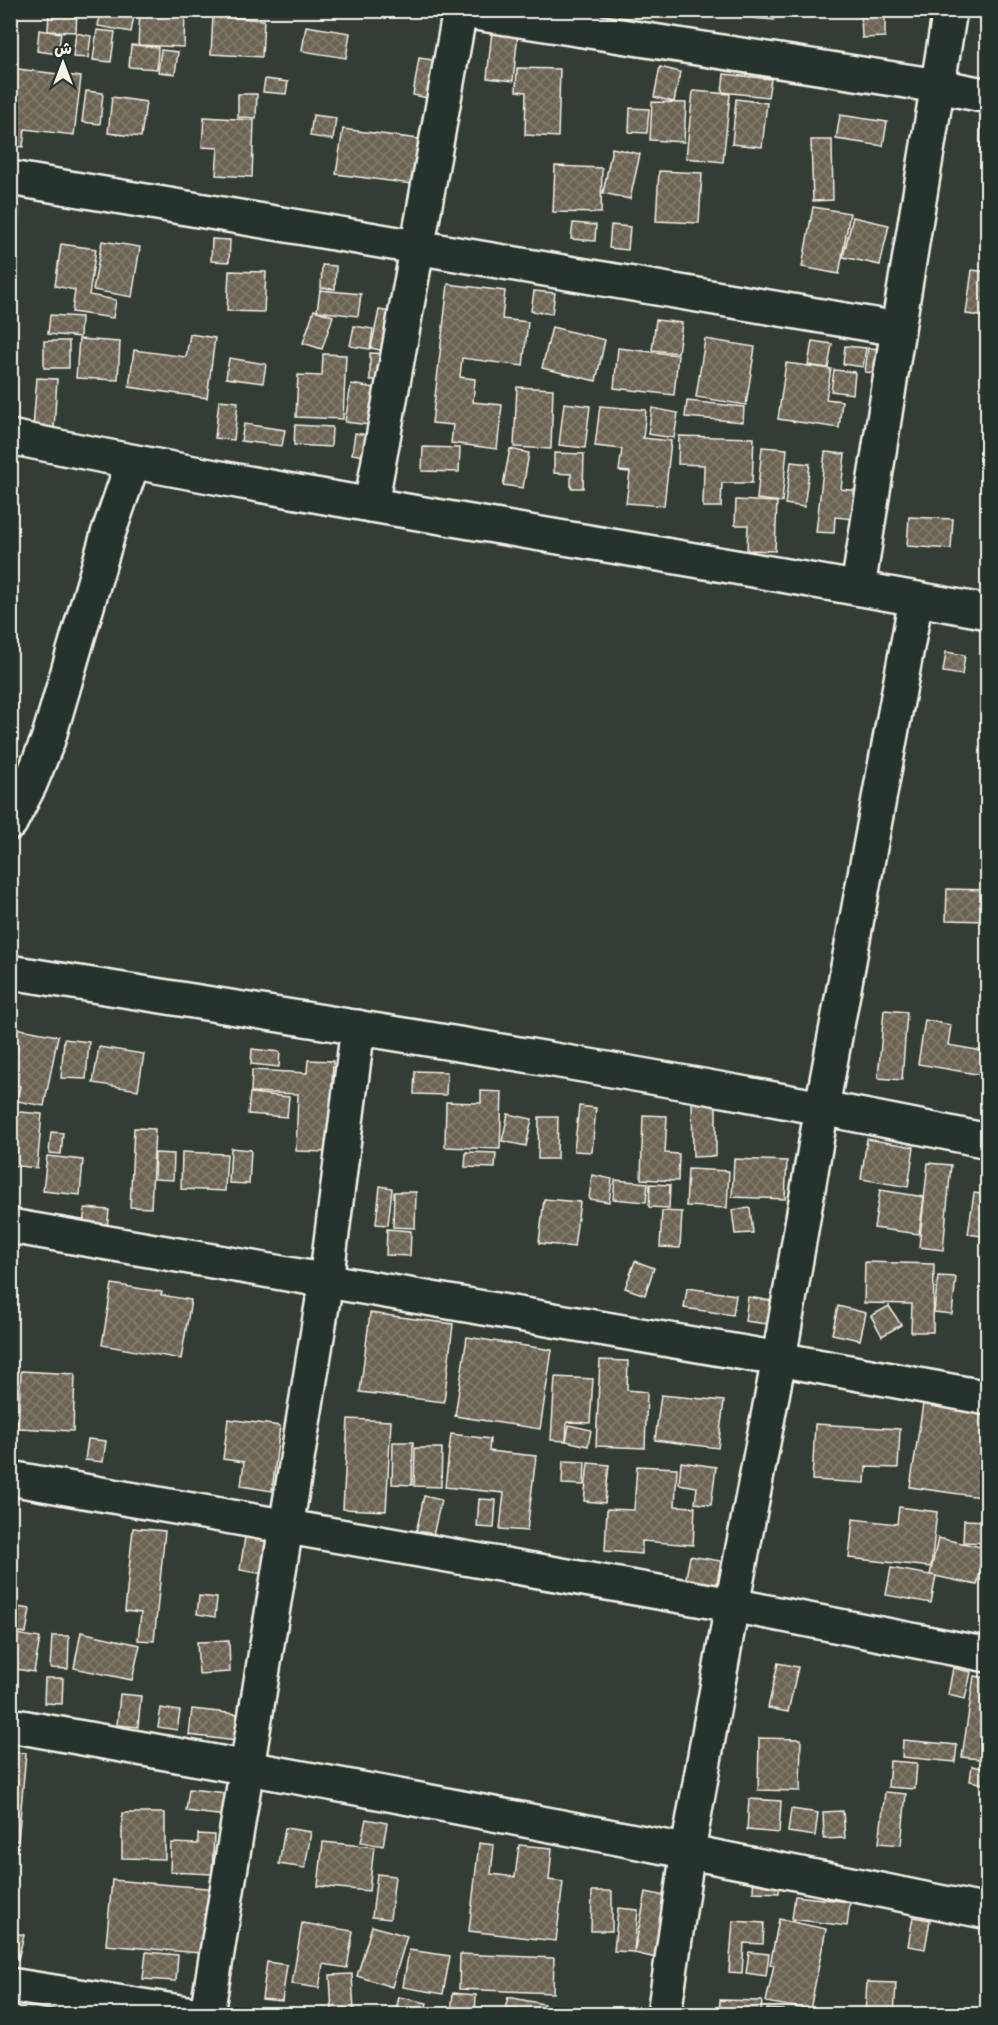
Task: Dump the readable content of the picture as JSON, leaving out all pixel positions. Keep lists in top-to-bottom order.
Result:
{
  "north": "top"
}
